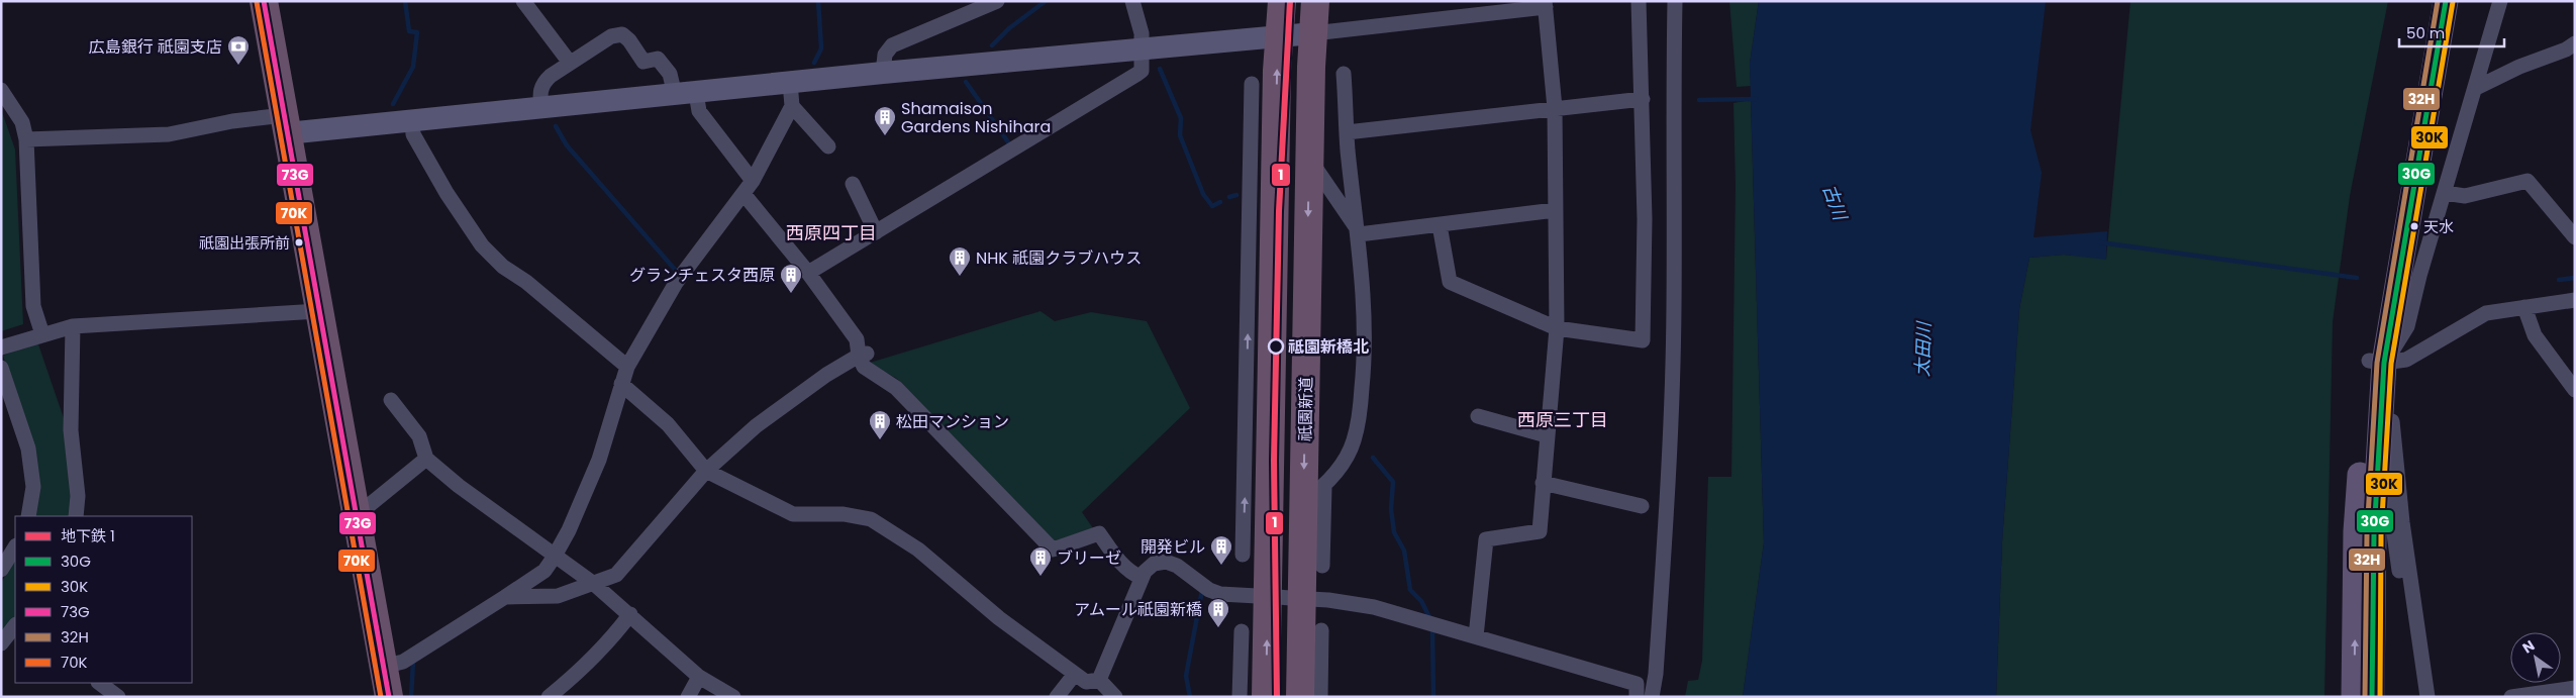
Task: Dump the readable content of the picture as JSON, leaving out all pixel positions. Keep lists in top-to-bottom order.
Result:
{
  "streets": {
    "highway": ["祇園新道"]
  },
  "districts": ["西原四丁目", "西原三丁目"],
  "water": ["古川", "太田川"],
  "places": {
    "bank": ["広島銀行 祇園支店"],
    "building": [
      "Shamaison Gardens Nishihara",
      "NHK 祇園クラブハウス",
      "グランチェスタ西原",
      "松田マンション",
      "開発ビル",
      "ブリーゼ",
      "アムール祇園新橋"
    ],
    "other": ["天水", "祇園出張所前", "祗園新橋北"]
  },
  "lines": [
    "metro line 1",
    "transit line 30G",
    "transit line 73G",
    "transit line 32H",
    "transit line 30K",
    "transit line 70K"
  ],
  "legend": [
    "地下鉄 1",
    "30G",
    "30K",
    "73G",
    "32H",
    "70K"
  ],
  "scale_bar": "50 m",
  "north": "top left"
}
